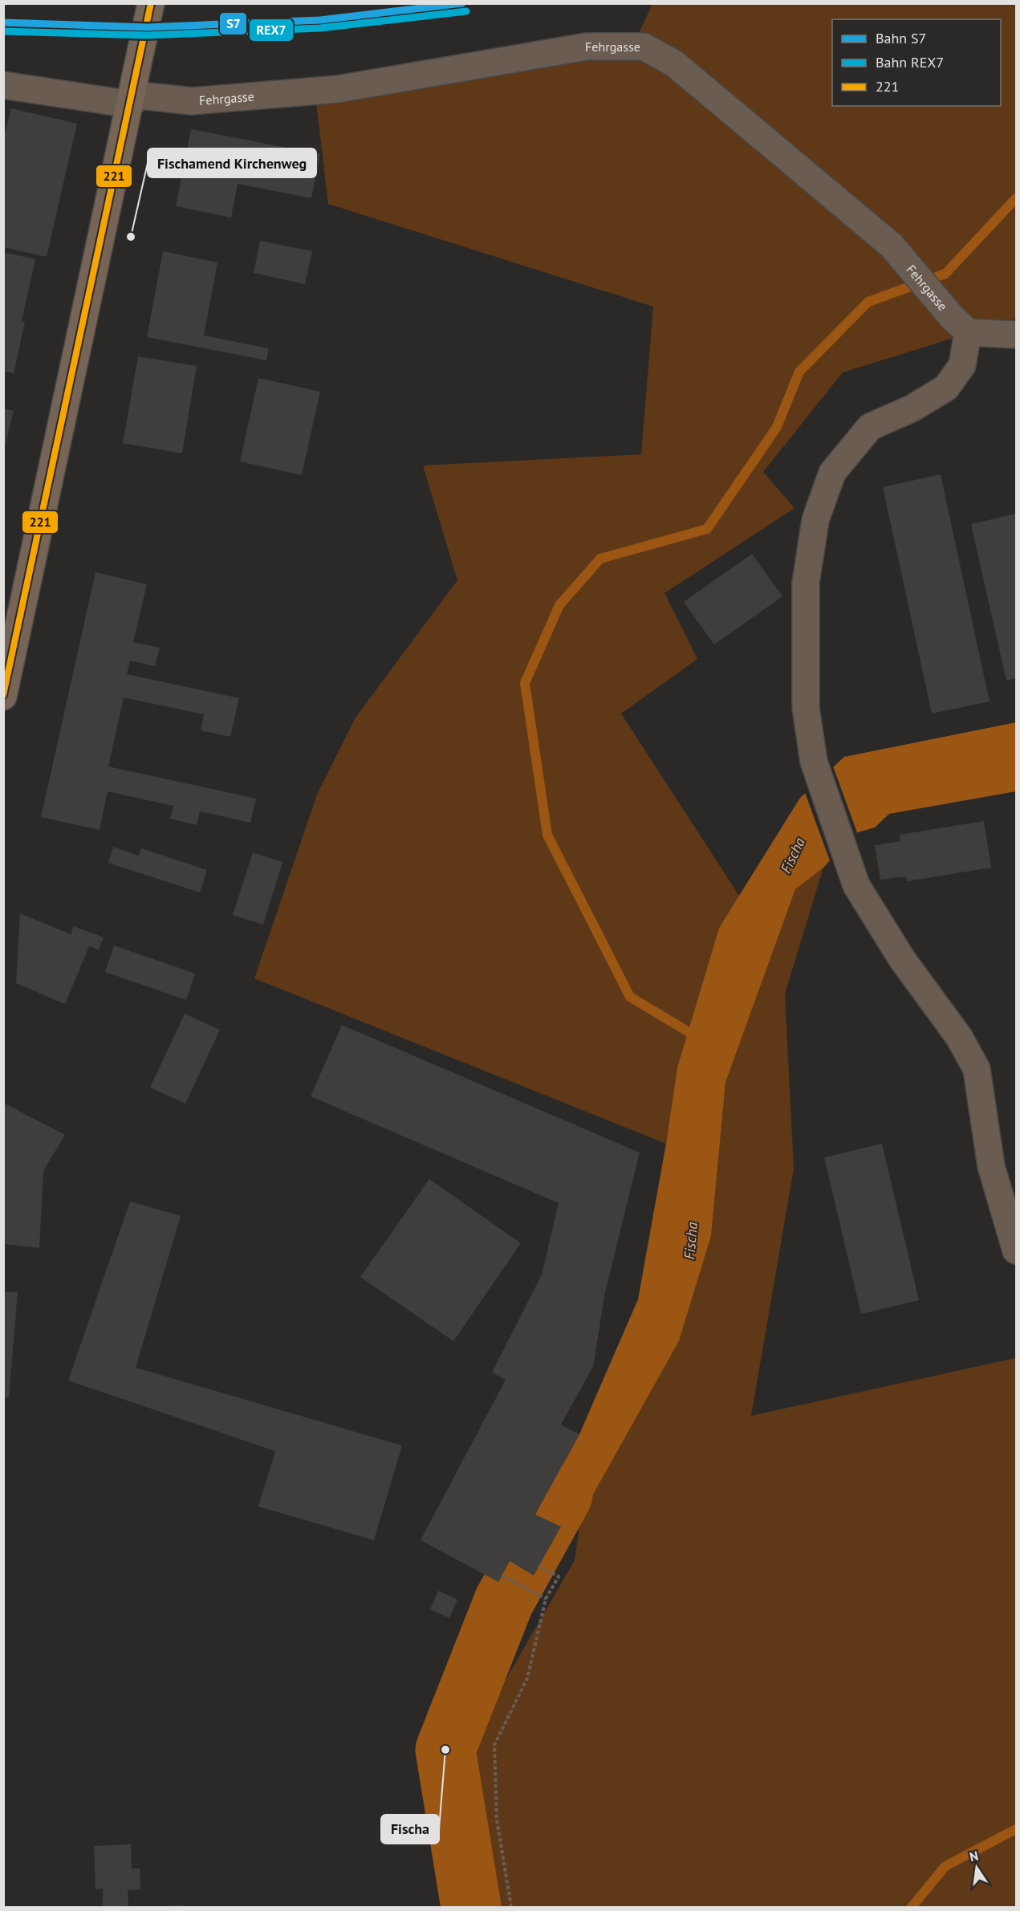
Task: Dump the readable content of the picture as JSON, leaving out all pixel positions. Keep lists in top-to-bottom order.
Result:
{
  "streets": {
    "street": ["Fehrgasse"]
  },
  "water": ["Fischa"],
  "places": ["Fischamend Kirchenweg", "Fischa"],
  "lines": ["rail line S7", "transit line 221", "rail line REX7"],
  "legend": ["Bahn S7", "Bahn REX7", "221"],
  "north": "top"
}
